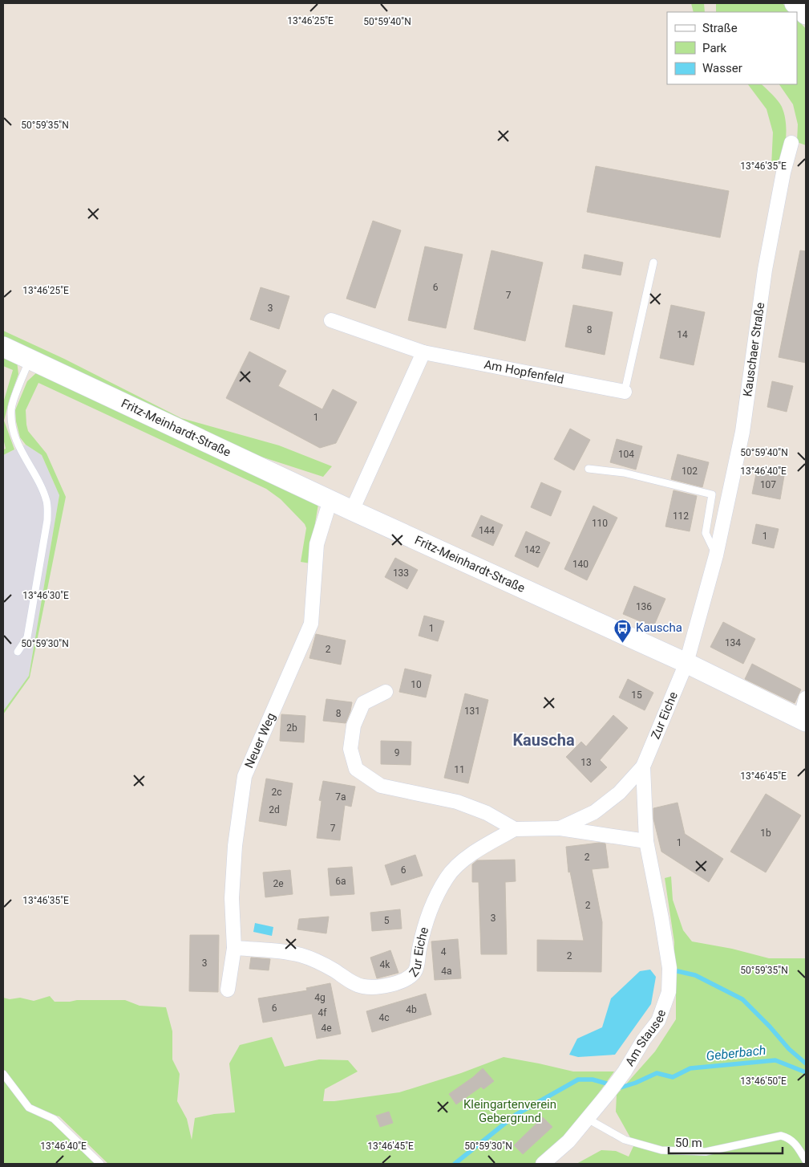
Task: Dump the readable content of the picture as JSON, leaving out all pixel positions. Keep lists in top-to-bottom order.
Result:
{
  "streets": {
    "street": [
      "Kauschaer Straße",
      "Am Hopfenfeld",
      "Fritz-Meinhardt-Straße",
      "Zur Eiche",
      "Neuer Weg",
      "Am Stausee"
    ]
  },
  "crossings": [
    ["Kauschaer Straße", "Fritz-Meinhardt-Straße"],
    ["Kauschaer Straße", "Zur Eiche"],
    ["Fritz-Meinhardt-Straße", "Zur Eiche"],
    ["Fritz-Meinhardt-Straße", "Neuer Weg"],
    ["Zur Eiche", "Neuer Weg"],
    ["Zur Eiche", "Am Stausee"]
  ],
  "districts": ["Kauscha"],
  "water": ["Geberbach"],
  "parks": ["Kleingartenverein Gebergrund"],
  "places": {
    "bus stop": ["Kauscha"]
  },
  "house_numbers": [
    "6",
    "7",
    "3",
    "8",
    "14",
    "1",
    "104",
    "102",
    "107",
    "112",
    "110",
    "144",
    "1",
    "142",
    "140",
    "133",
    "136",
    "1",
    "134",
    "2",
    "10",
    "15",
    "131",
    "8",
    "2b",
    "9",
    "13",
    "11",
    "2c",
    "7a",
    "2d",
    "7",
    "1b",
    "1",
    "2",
    "6",
    "6a",
    "2e",
    "2",
    "3",
    "5",
    "4",
    "2",
    "3",
    "4k",
    "4a",
    "4g",
    "6",
    "4b",
    "4f",
    "4c",
    "4e"
  ],
  "legend": ["Straße", "Park", "Wasser"],
  "scale_bar": "50 m",
  "coordinates": [
    "13°46'25\"E",
    "50°59'40\"N",
    "50°59'35\"N",
    "13°46'35\"E",
    "13°46'40\"E",
    "13°46'30\"E",
    "50°59'30\"N",
    "13°46'45\"E",
    "13°46'50\"E"
  ]
}
